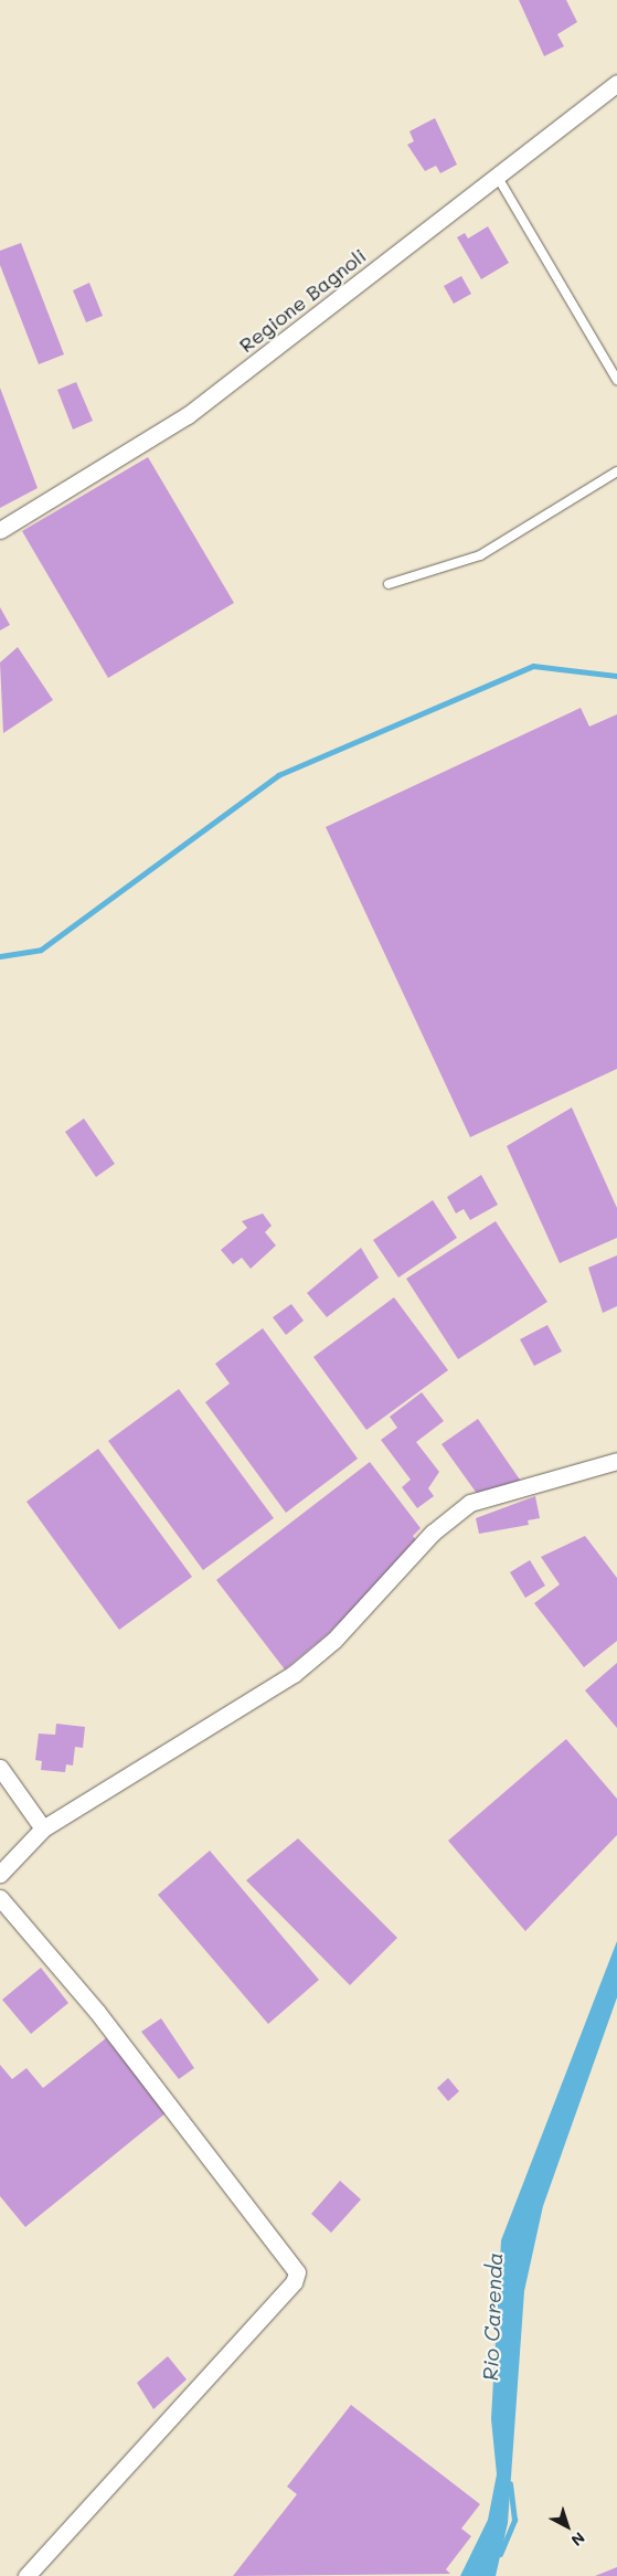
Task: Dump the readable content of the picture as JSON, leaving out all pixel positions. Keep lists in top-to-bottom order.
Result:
{
  "streets": {
    "street": ["Regione Bagnoli"]
  },
  "water": ["Rio Carenda"],
  "north": "bottom right"
}
